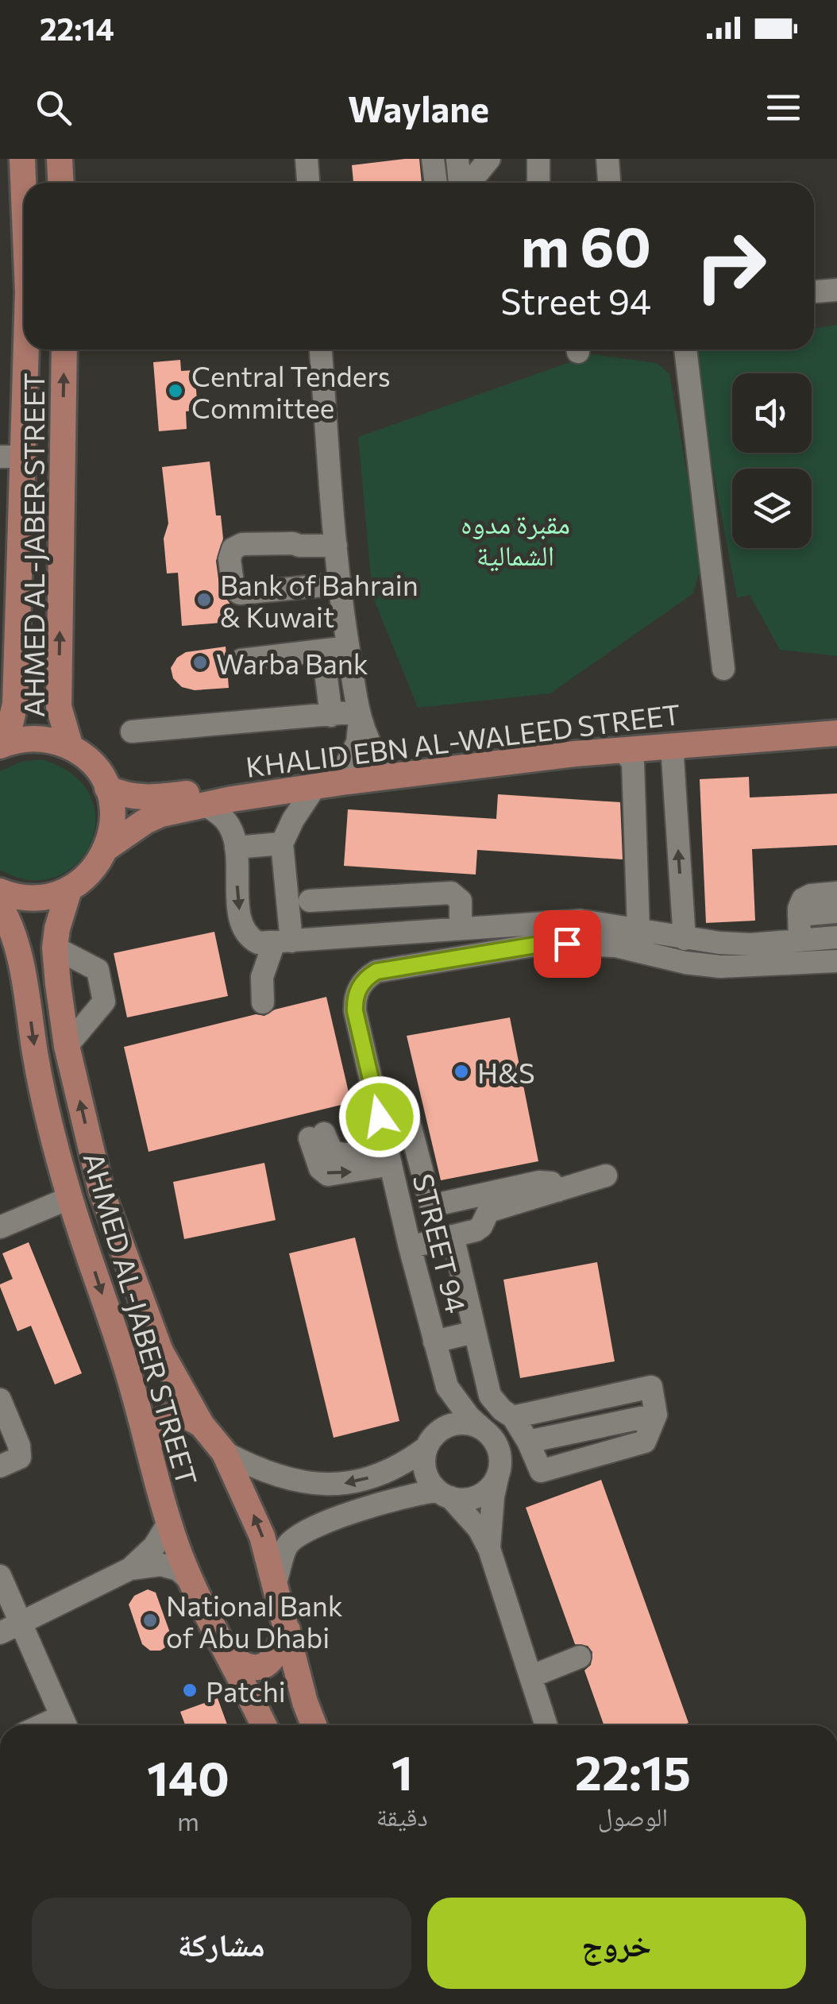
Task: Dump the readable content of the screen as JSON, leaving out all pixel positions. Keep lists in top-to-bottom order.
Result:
{
  "streets": {
    "main road": ["AHMED AL-JABER STREET", "KHALID EBN AL-WALEED STREET"],
    "street": ["STREET 94"]
  },
  "parks": ["مقبرة مدوه الشمالية"],
  "places": [
    "Central Tenders Committee",
    "Bank of Bahrain & Kuwait",
    "Warba Bank",
    "H&S",
    "National Bank of Abu Dhabi",
    "Patchi"
  ],
  "page": {
    "status": "22:14",
    "header": "Waylane",
    "turn": ["60 m", "Street 94"],
    "eta": [
      "22:15",
      "الوصول",
      "1",
      "دقيقة",
      "140",
      "m"
    ],
    "buttons": ["خروج", "مشاركة"]
  }
}
